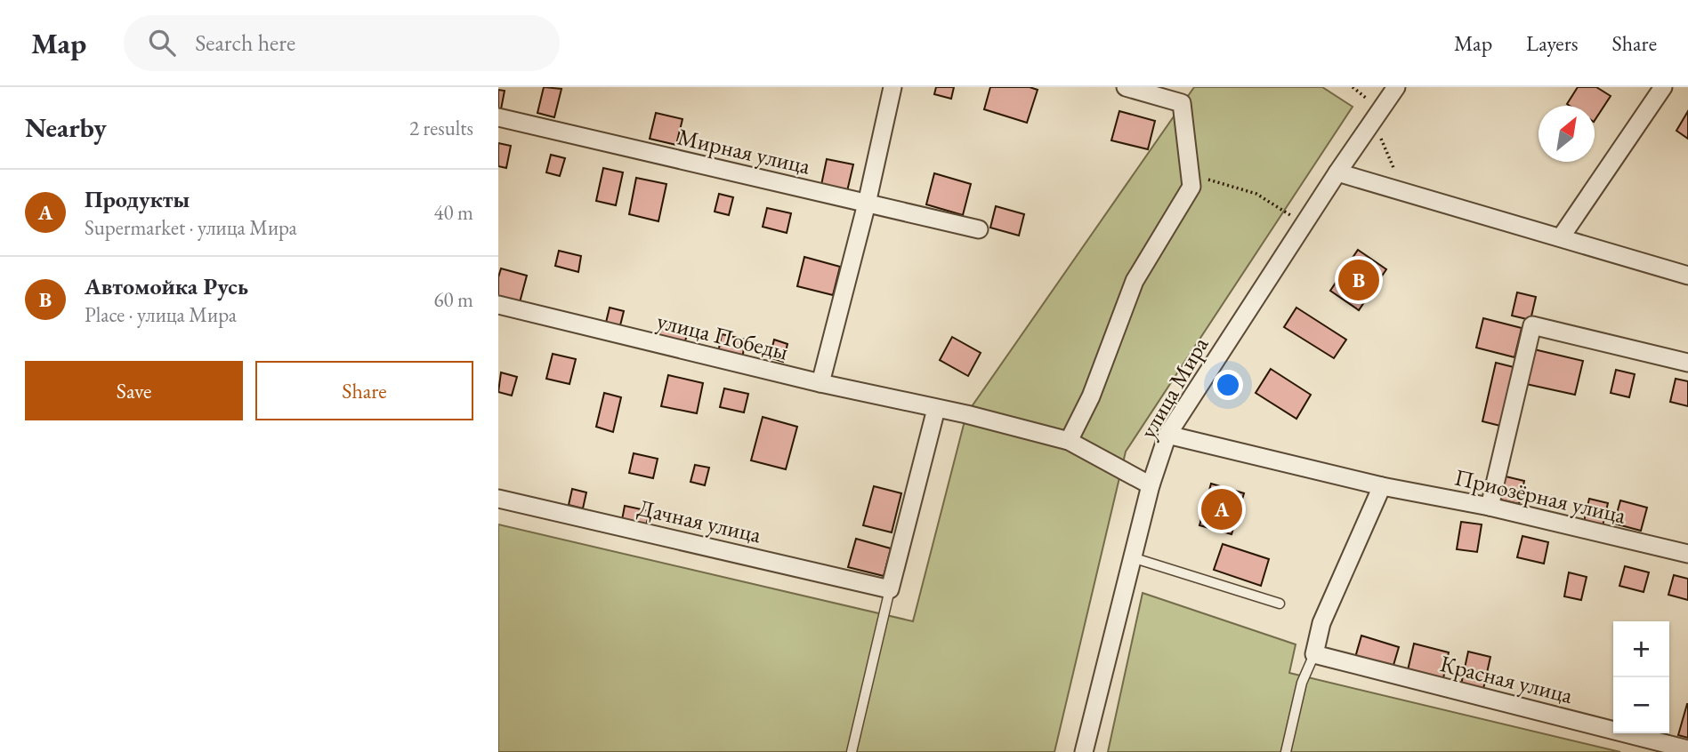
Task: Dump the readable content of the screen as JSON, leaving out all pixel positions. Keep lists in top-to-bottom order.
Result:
{
  "streets": {
    "street": [
      "Мирная улица",
      "улица Победы",
      "улица Мира",
      "Приозёрная улица",
      "Дачная улица",
      "Красная улица"
    ]
  },
  "crossings": [
    ["улица Победы", "улица Мира"],
    ["улица Мира", "Приозёрная улица"]
  ],
  "north": "top right",
  "page": {
    "header": "Map",
    "search": "Search here",
    "nav": ["Map", "Layers", "Share"],
    "heading": ["Nearby", "2 results"],
    "list": [
      {
        "mark": "A",
        "name": "Продукты",
        "note": "Supermarket · улица Мира",
        "value": "40 m"
      },
      {
        "mark": "B",
        "name": "Автомойка Русь",
        "note": "Place · улица Мира",
        "value": "60 m"
      }
    ],
    "pins": ["B", "A"],
    "buttons": ["Save", "Share"],
    "map_buttons": ["+", "−"]
  }
}
